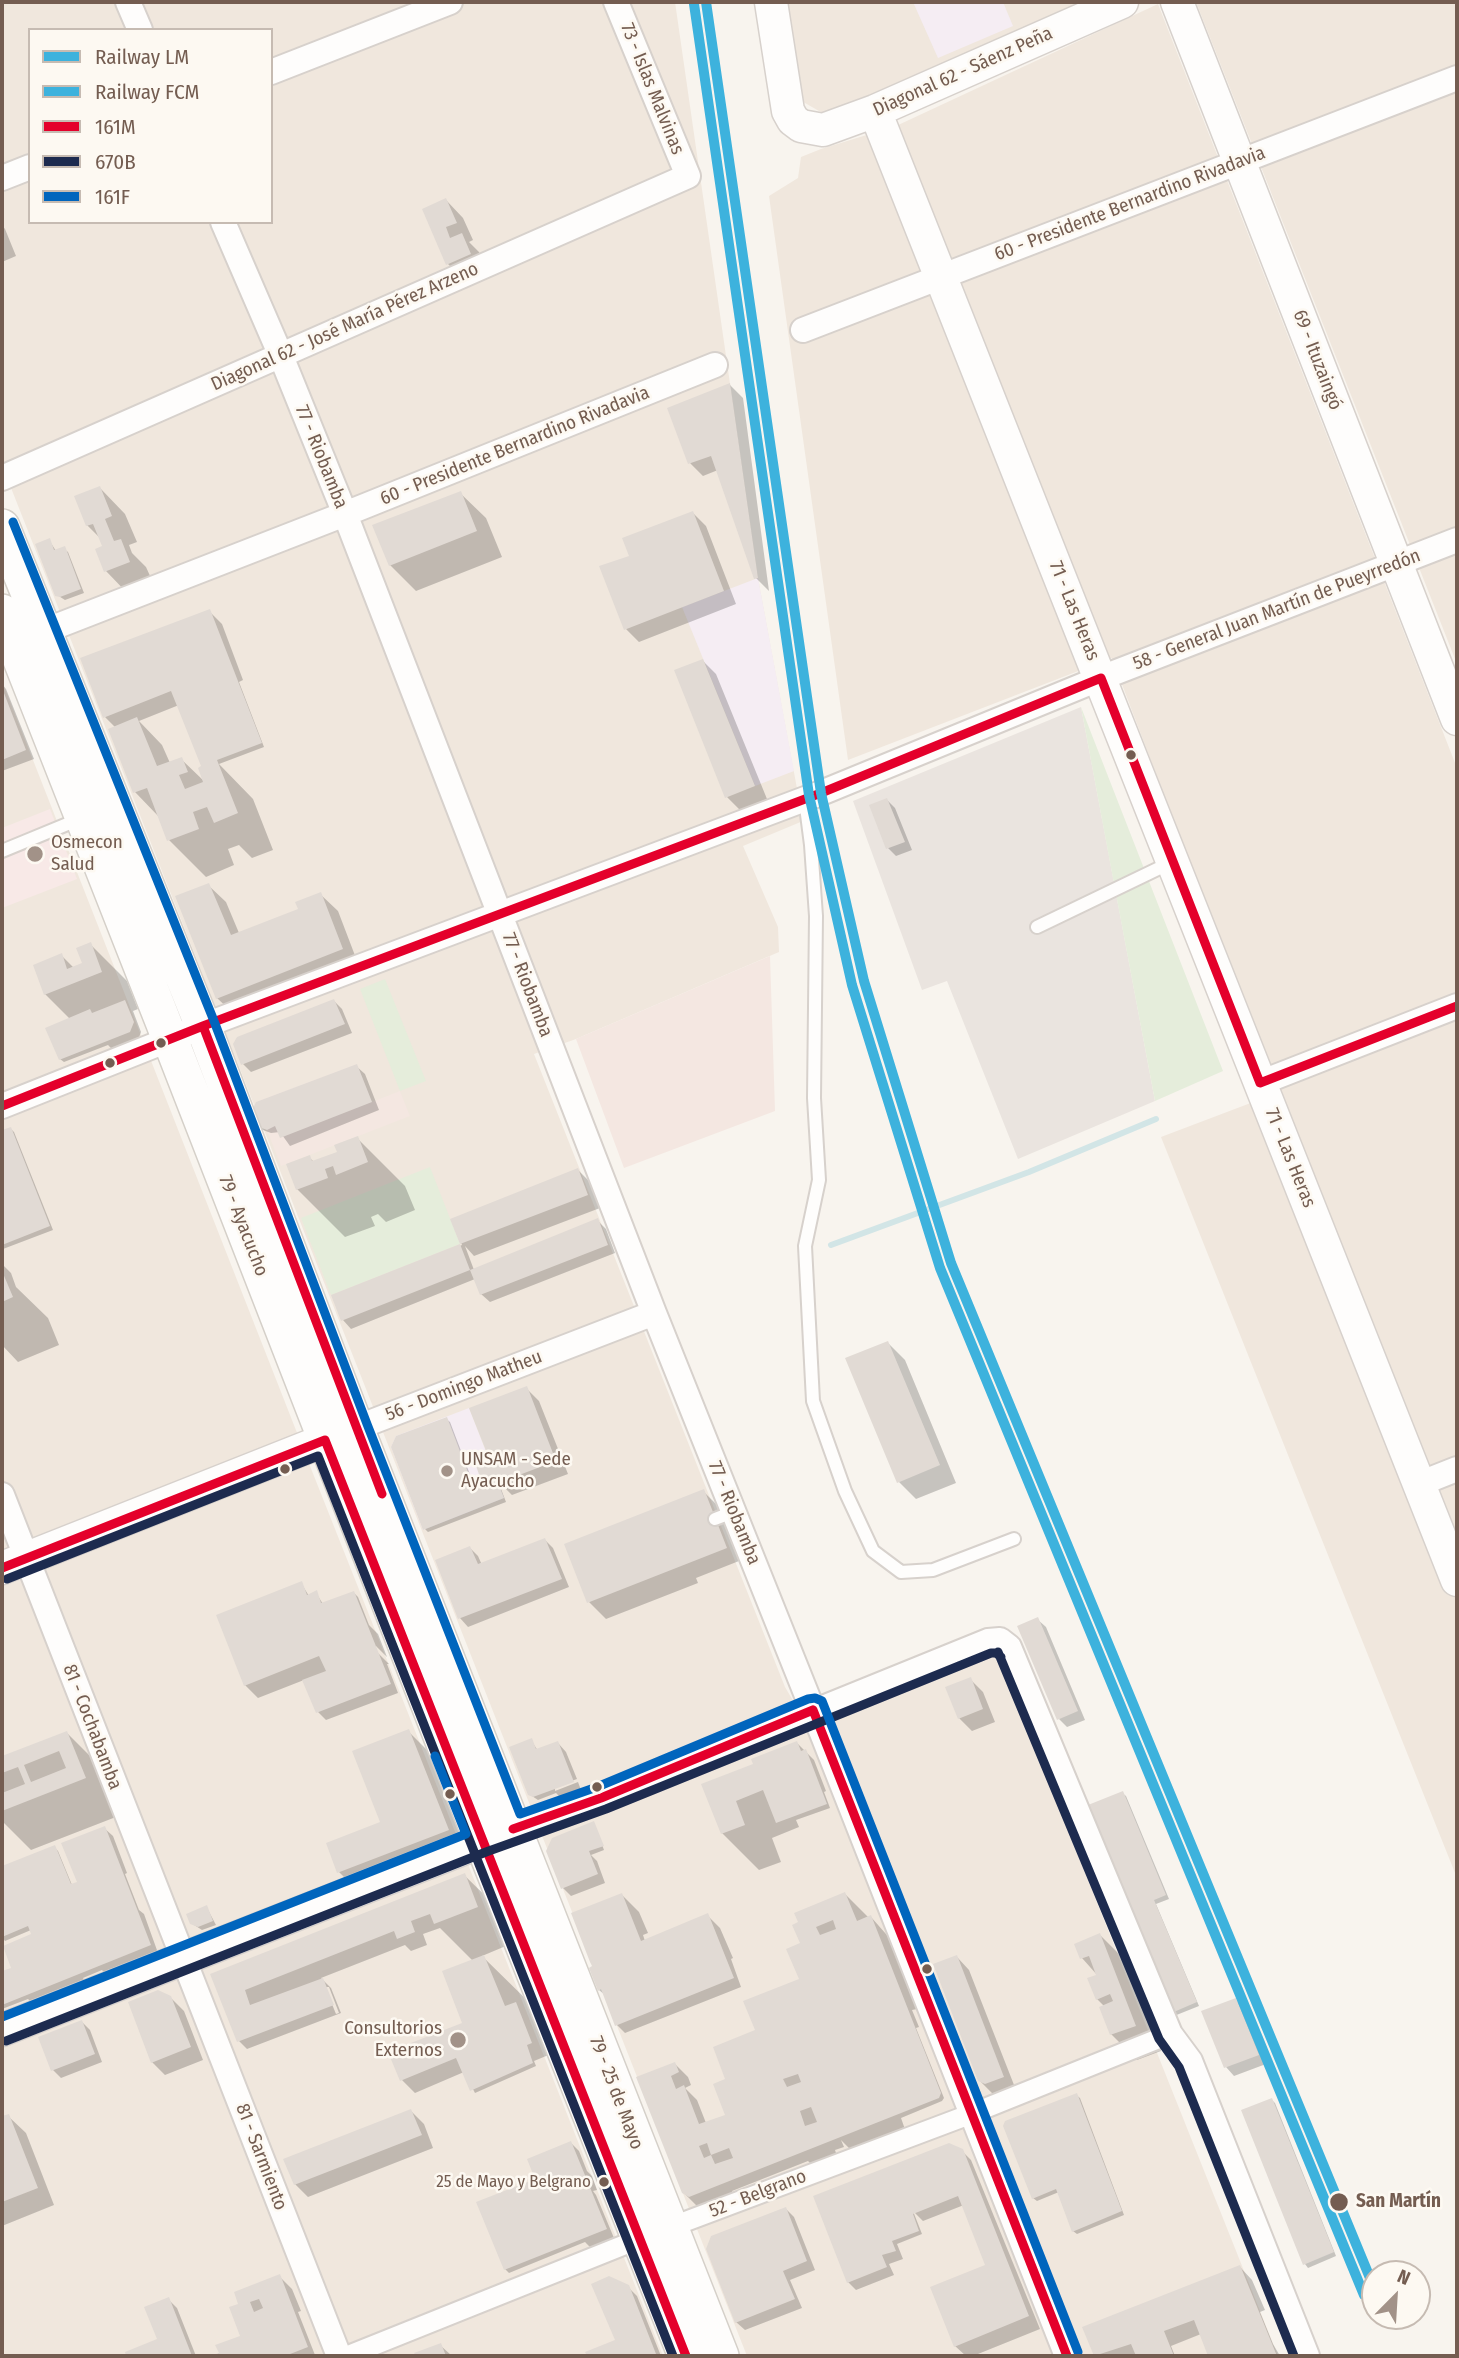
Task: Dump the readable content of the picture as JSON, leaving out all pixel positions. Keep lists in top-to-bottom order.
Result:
{
  "streets": {
    "main road": ["79 - Ayacucho", "79 - 25 de Mayo"],
    "street": [
      "Diagonal 62 - Sáenz Peña",
      "73 - Islas Malvinas",
      "60 - Presidente Bernardino Rivadavia",
      "Diagonal 62 - José María Pérez Arzeno",
      "69 - Ituzaingó",
      "77 - Riobamba",
      "58 - General Juan Martín de Pueyrredón",
      "71 - Las Heras",
      "56 - Domingo Matheu",
      "81 - Cochabamba",
      "81 - Sarmiento",
      "52 - Belgrano"
    ]
  },
  "crossings": [
    ["Diagonal 62 - Sáenz Peña", "71 - Las Heras"],
    ["73 - Islas Malvinas", "Diagonal 62 - José María Pérez Arzeno"],
    ["60 - Presidente Bernardino Rivadavia", "69 - Ituzaingó"],
    ["60 - Presidente Bernardino Rivadavia", "77 - Riobamba"],
    ["60 - Presidente Bernardino Rivadavia", "71 - Las Heras"],
    ["60 - Presidente Bernardino Rivadavia", "79 - Ayacucho"],
    ["Diagonal 62 - José María Pérez Arzeno", "77 - Riobamba"],
    ["69 - Ituzaingó", "58 - General Juan Martín de Pueyrredón"],
    ["77 - Riobamba", "58 - General Juan Martín de Pueyrredón"],
    ["77 - Riobamba", "56 - Domingo Matheu"],
    ["77 - Riobamba", "52 - Belgrano"],
    ["58 - General Juan Martín de Pueyrredón", "71 - Las Heras"],
    ["58 - General Juan Martín de Pueyrredón", "79 - Ayacucho"],
    ["79 - Ayacucho", "56 - Domingo Matheu"],
    ["79 - Ayacucho", "79 - 25 de Mayo"],
    ["56 - Domingo Matheu", "81 - Cochabamba"],
    ["81 - Cochabamba", "81 - Sarmiento"],
    ["79 - 25 de Mayo", "52 - Belgrano"]
  ],
  "places": [
    "Osmecon Salud",
    "UNSAM - Sede Ayacucho",
    "Consultorios Externos",
    "25 de Mayo y Belgrano",
    "San Martín"
  ],
  "lines": [
    "rail line LM",
    "rail line FCM",
    "transit line 161F",
    "transit line 161M",
    "transit line 670B"
  ],
  "legend": [
    "Railway LM",
    "Railway FCM",
    "161M",
    "670B",
    "161F"
  ],
  "north": "top right"
}
